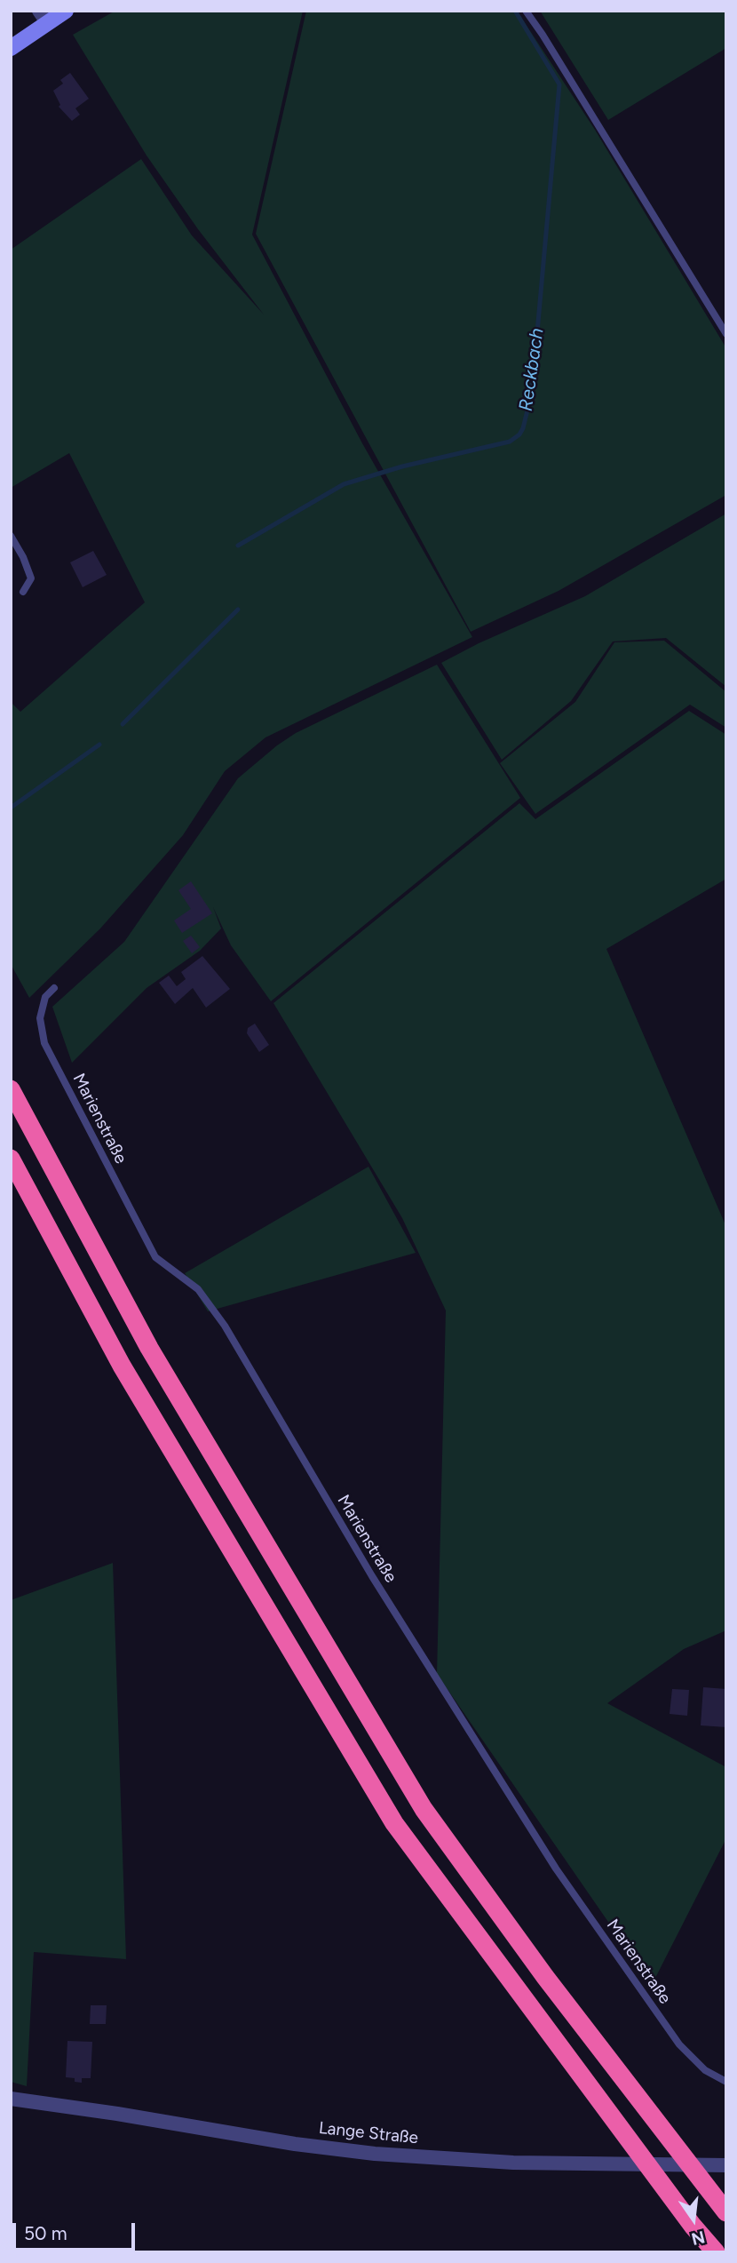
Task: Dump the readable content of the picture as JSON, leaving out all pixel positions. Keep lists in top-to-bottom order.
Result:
{
  "streets": {
    "street": ["Lange Straße"],
    "lane": ["Marienstraße"]
  },
  "water": ["Reckbach"],
  "scale_bar": "50 m",
  "north": "bottom"
}
